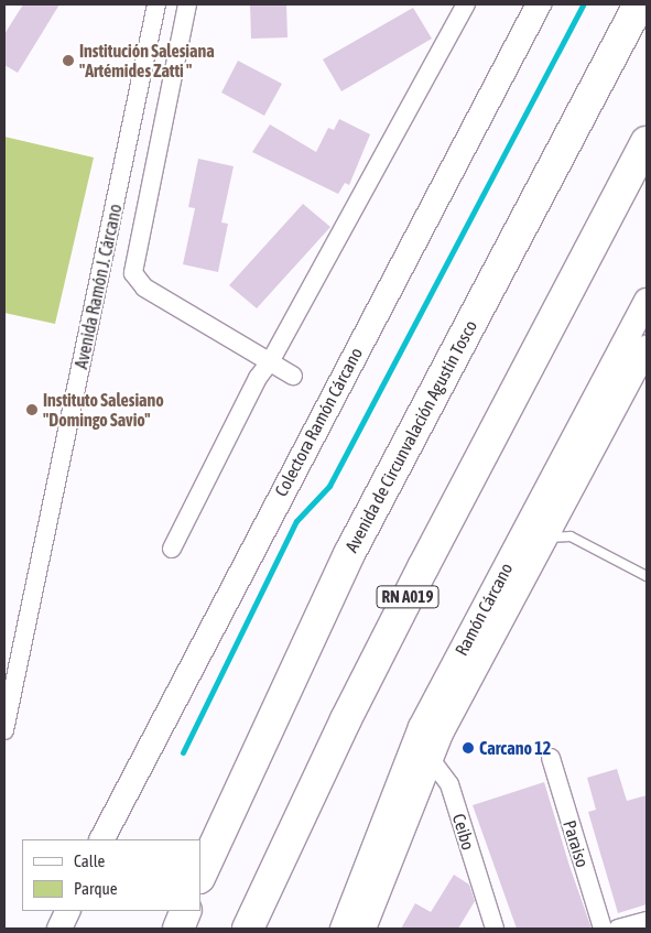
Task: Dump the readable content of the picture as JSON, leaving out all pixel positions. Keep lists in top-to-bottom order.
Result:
{
  "streets": {
    "highway": ["Avenida de Circunvalación Agustín Tosco", "RN A019"],
    "main road": ["Colectora Ramón Cárcano", "Ramón Cárcano"],
    "street": ["Avenida Ramón J. Cárcano", "Ceibo", "Paraiso"]
  },
  "crossings": [
    ["Ramón Cárcano", "Ceibo"]
  ],
  "places": ["Institución Salesiana \"Artémides Zatti \"", "Instituto Salesiano \"Domingo Savio\"", "Carcano 12"],
  "legend": ["Calle", "Parque"]
}
